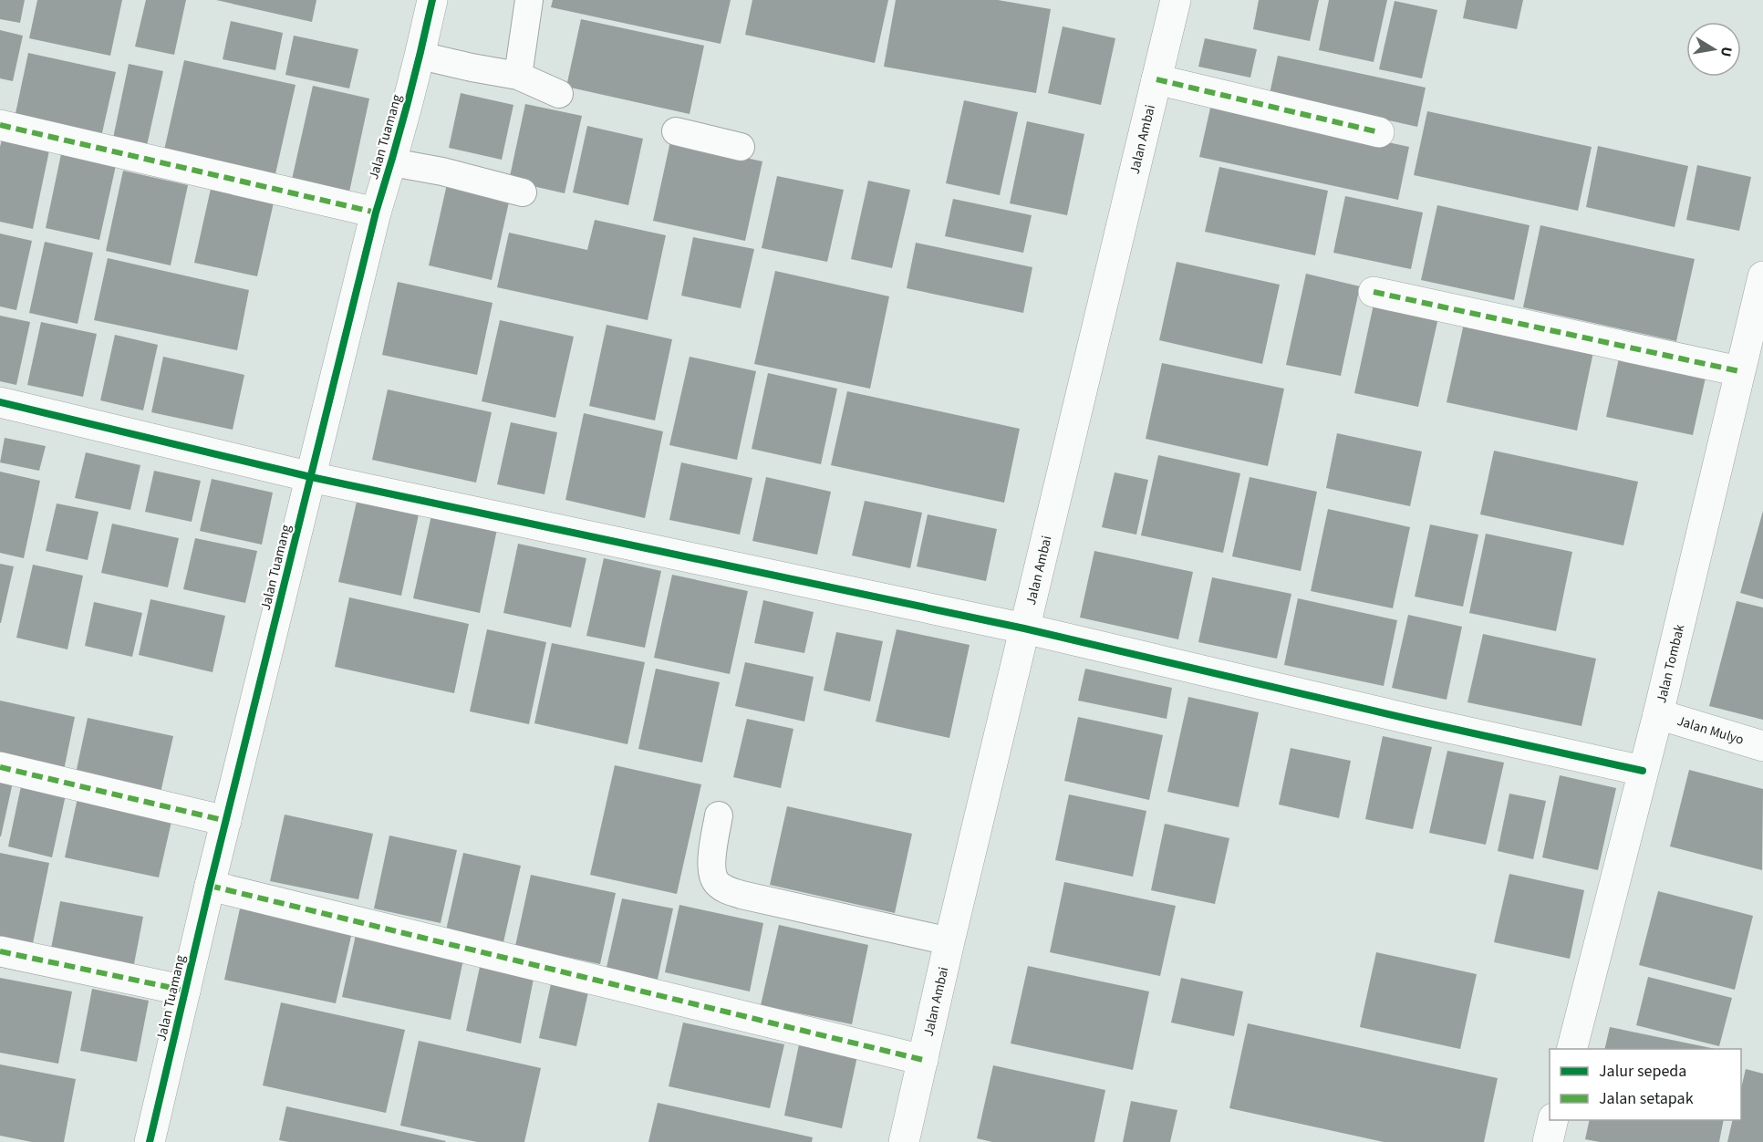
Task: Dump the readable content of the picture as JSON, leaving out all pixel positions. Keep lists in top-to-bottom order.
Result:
{
  "streets": {
    "street": [
      "Jalan Tuamang",
      "Jalan Ambai",
      "Jalan Tombak",
      "Jalan Mulyo"
    ]
  },
  "crossings": [
    ["Jalan Tombak", "Jalan Mulyo"]
  ],
  "legend": ["Jalur sepeda", "Jalan setapak"],
  "north": "right"
}
